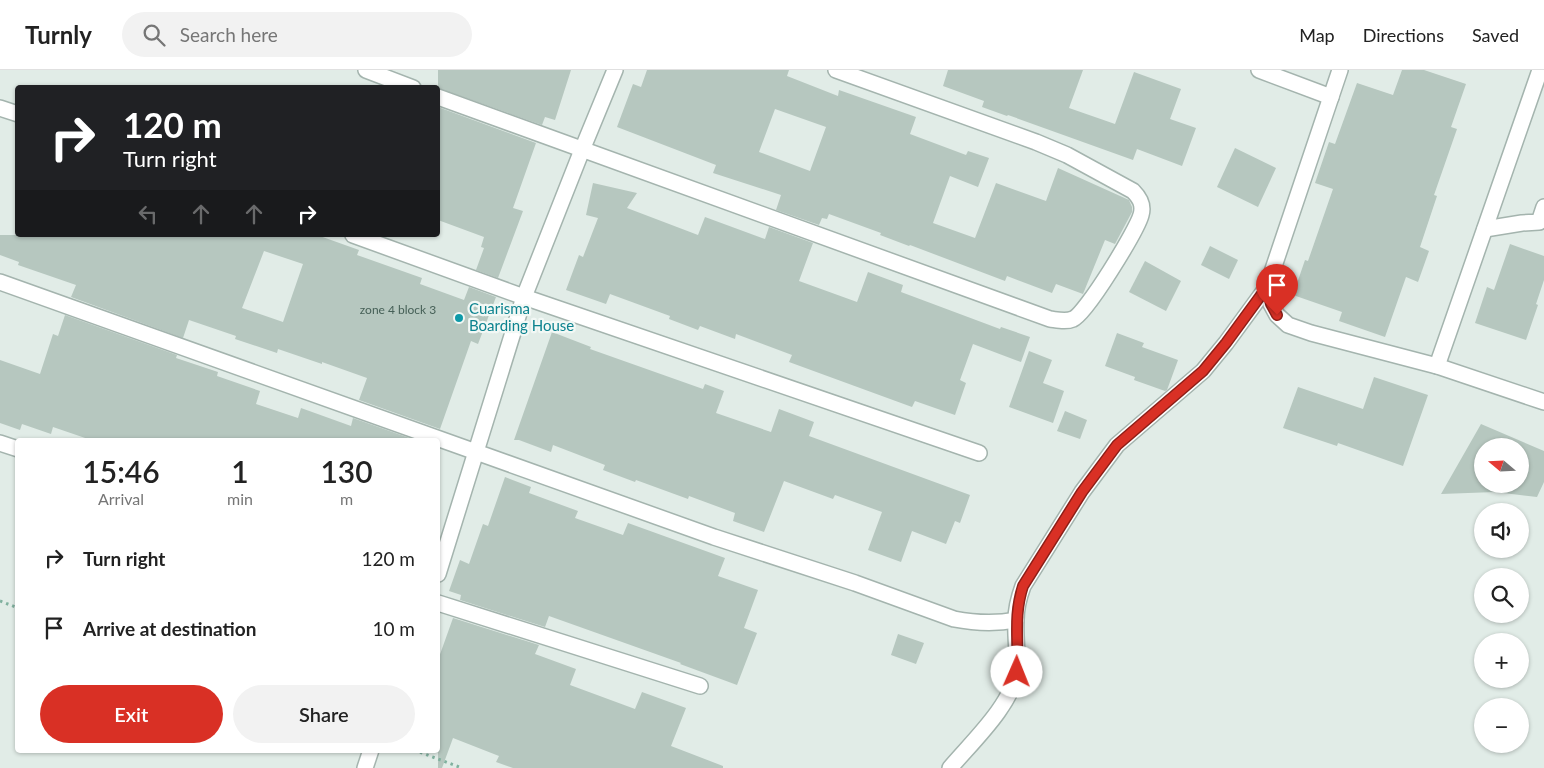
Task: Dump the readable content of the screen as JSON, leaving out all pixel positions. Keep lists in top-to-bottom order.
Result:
{
  "places": ["Cuarisma Boarding House"],
  "house_numbers": ["zone 4 block 3"],
  "north": "left",
  "page": {
    "header": "Turnly",
    "search": "Search here",
    "nav": ["Map", "Directions", "Saved"],
    "turn": ["120 m", "Turn right"],
    "map_buttons": ["+", "−"],
    "eta": [
      "15:46",
      "Arrival",
      "1",
      "min",
      "130",
      "m"
    ],
    "list": [
      {
        "name": "Turn right",
        "value": "120 m"
      },
      {
        "name": "Arrive at destination",
        "value": "10 m"
      }
    ],
    "buttons": ["Exit", "Share"]
  }
}
